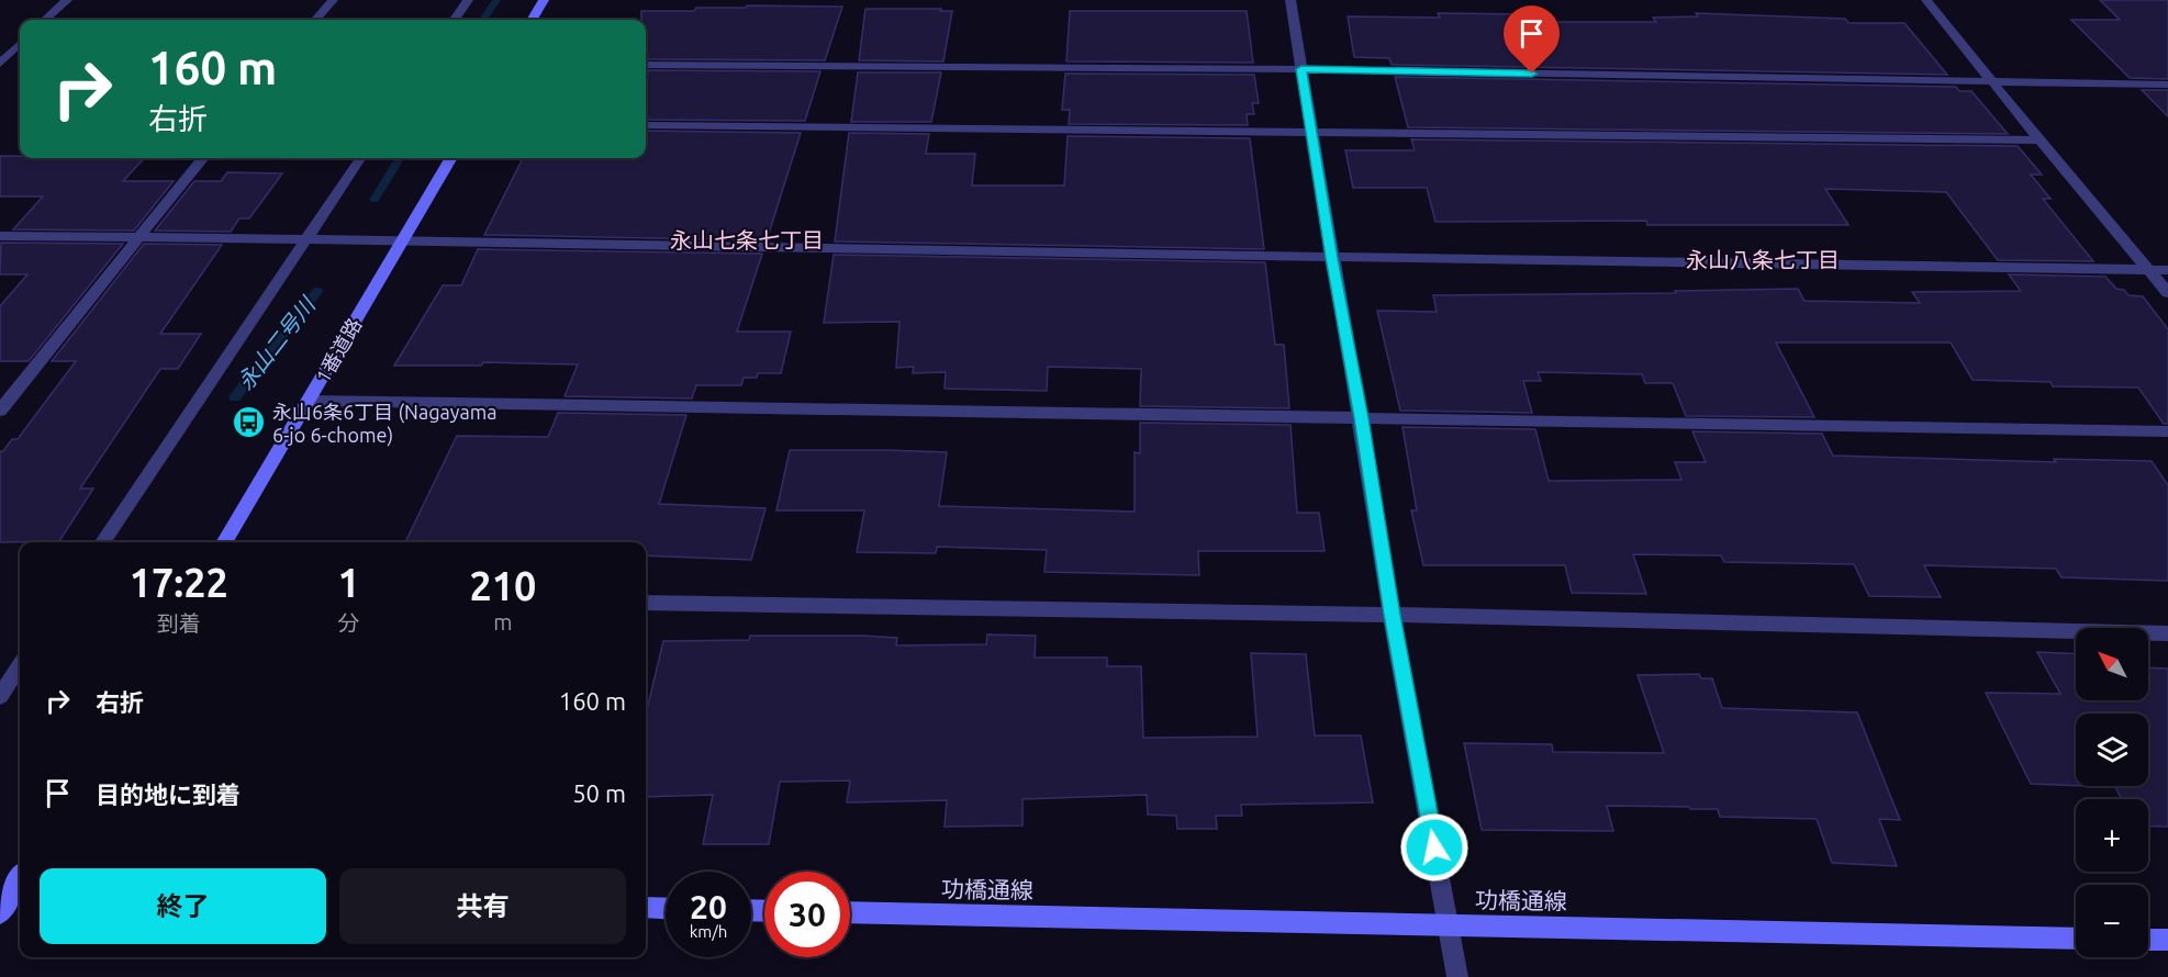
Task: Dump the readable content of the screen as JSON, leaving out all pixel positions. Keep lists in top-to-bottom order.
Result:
{
  "streets": {
    "street": ["1番道路", "功橋通線"]
  },
  "districts": ["永山七条七丁目", "永山八条七丁目"],
  "water": ["永山二号川"],
  "places": {
    "bus stop": ["永山6条6丁目 (Nagayama 6-jo 6-chome)"]
  },
  "north": "top left",
  "page": {
    "turn": ["160 m", "右折"],
    "eta": [
      "17:22",
      "到着",
      "1",
      "分",
      "210",
      "m"
    ],
    "map_buttons": ["+", "−"],
    "list": [
      {
        "name": "右折",
        "value": "160 m"
      },
      {
        "name": "目的地に到着",
        "value": "50 m"
      }
    ],
    "buttons": ["終了", "共有"],
    "speed": "20 km/h",
    "limit": "30"
  }
}
